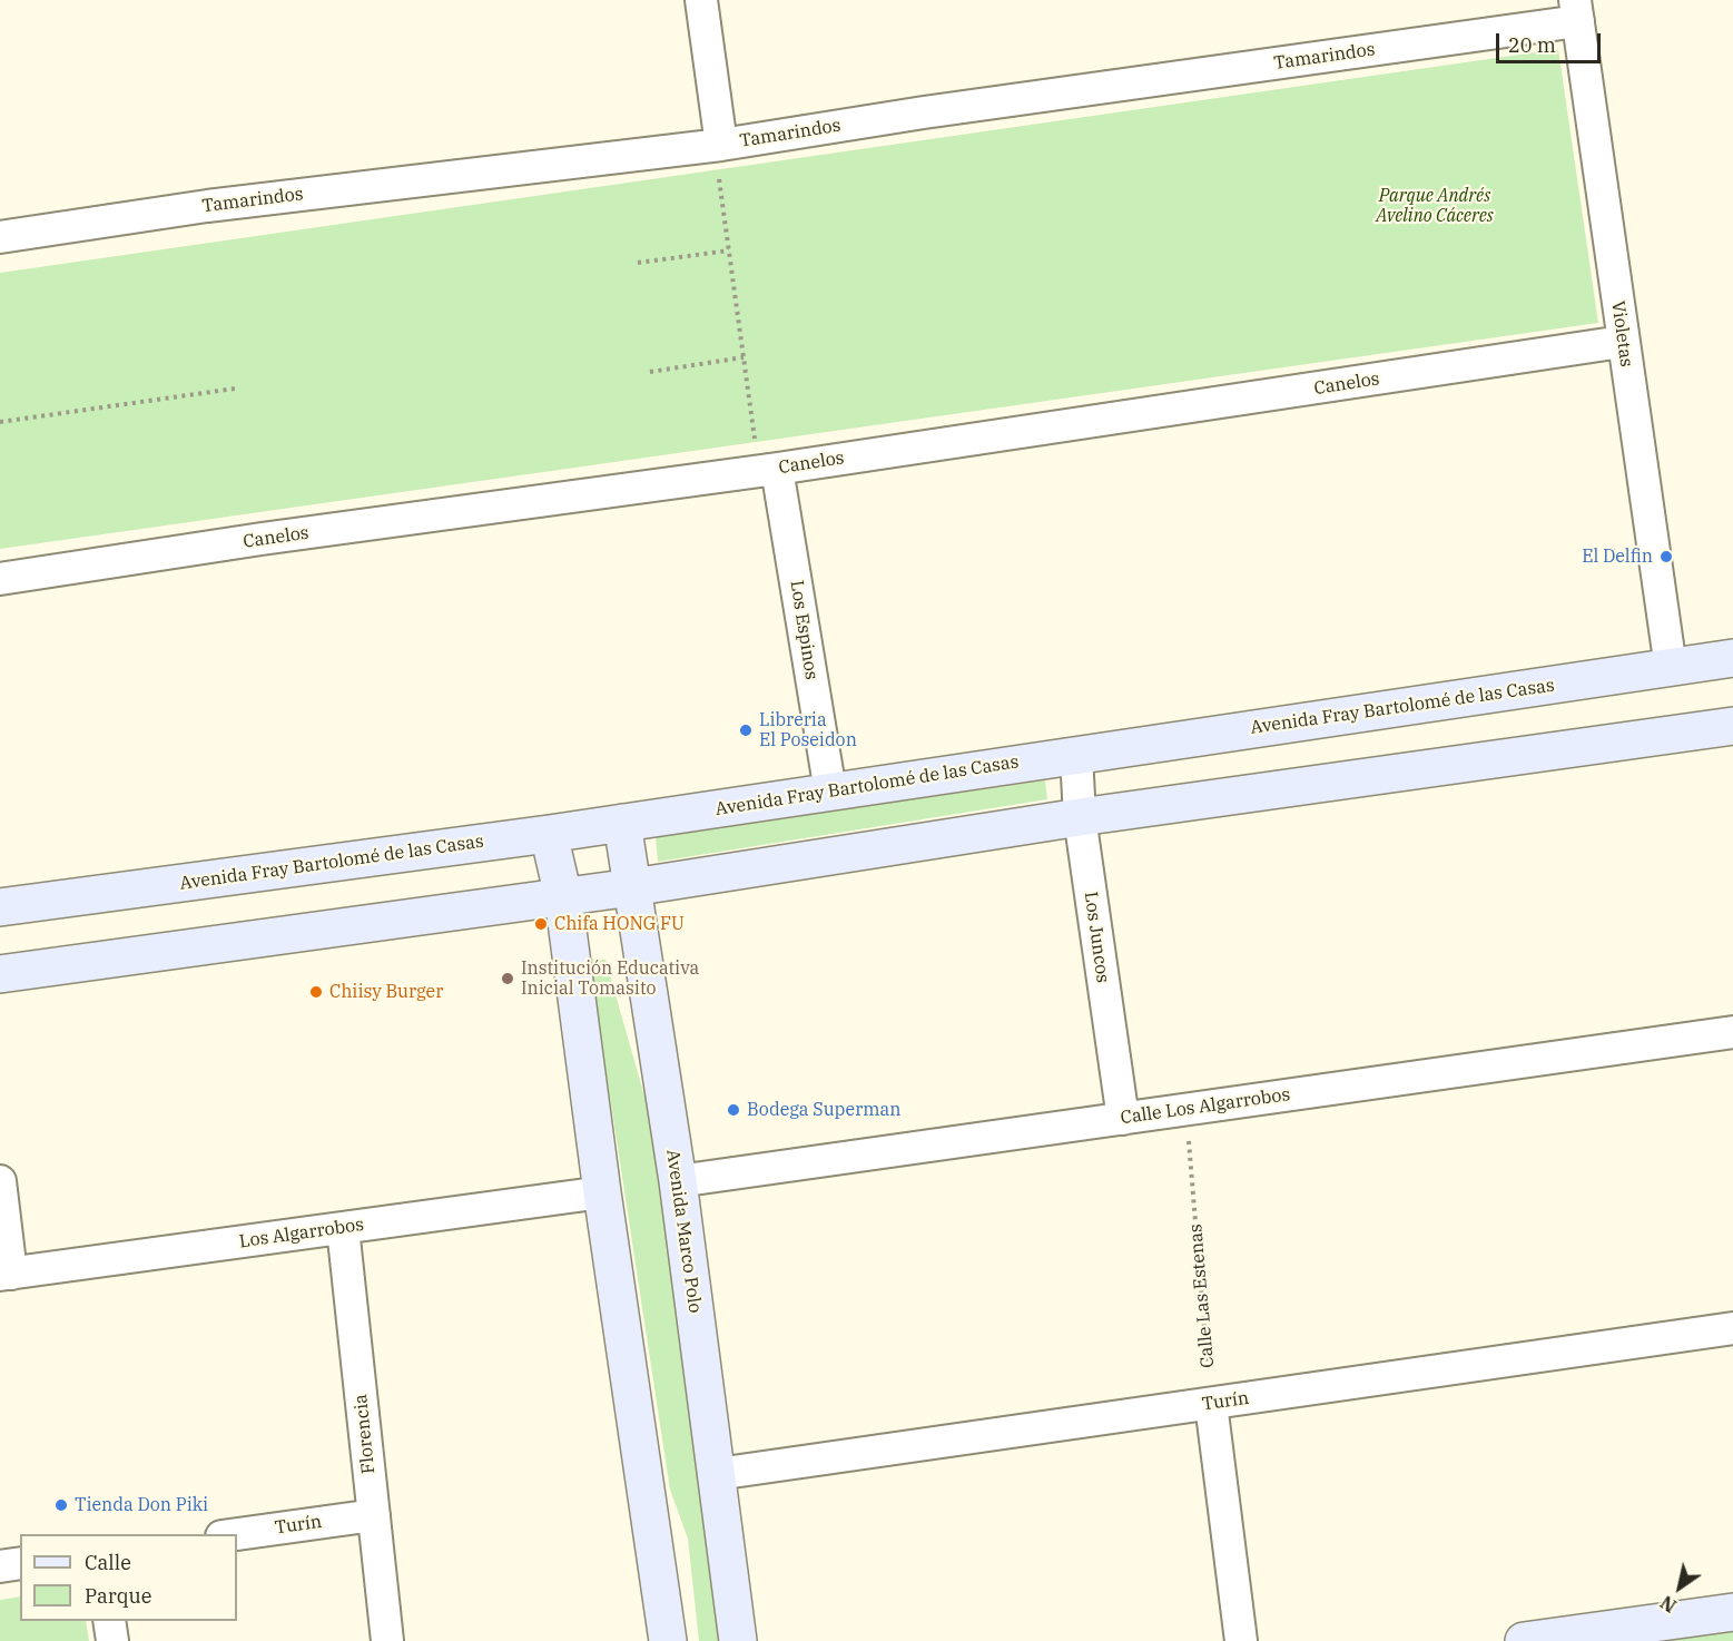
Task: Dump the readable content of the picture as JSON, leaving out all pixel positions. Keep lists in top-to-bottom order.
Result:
{
  "streets": {
    "street": [
      "Tamarindos",
      "Violetas",
      "Canelos",
      "Los Espinos",
      "Avenida Fray Bartolomé de las Casas",
      "Los Juncos",
      "Calle Los Algarrobos",
      "Avenida Marco Polo",
      "Los Algarrobos",
      "Turín",
      "Florencia"
    ],
    "path": ["Calle Las Estenas"]
  },
  "crossings": [
    ["Tamarindos", "Violetas"],
    ["Violetas", "Canelos"],
    ["Violetas", "Avenida Fray Bartolomé de las Casas"],
    ["Canelos", "Los Espinos"],
    ["Los Espinos", "Avenida Fray Bartolomé de las Casas"],
    ["Avenida Fray Bartolomé de las Casas", "Los Juncos"],
    ["Avenida Fray Bartolomé de las Casas", "Avenida Marco Polo"],
    ["Los Juncos", "Calle Los Algarrobos"],
    ["Calle Los Algarrobos", "Avenida Marco Polo"],
    ["Calle Los Algarrobos", "Calle Las Estenas"],
    ["Avenida Marco Polo", "Turín"],
    ["Los Algarrobos", "Florencia"],
    ["Calle Las Estenas", "Turín"],
    ["Turín", "Florencia"]
  ],
  "parks": ["Parque Andrés Avelino Cáceres"],
  "places": [
    "El Delfin",
    "Libreria El Poseidon",
    "Chifa HONG FU",
    "Institución Educativa Inicial Tomasito",
    "Chiisy Burger",
    "Bodega Superman",
    "Tienda Don Piki"
  ],
  "legend": ["Calle", "Parque"],
  "scale_bar": "20 m",
  "north": "bottom left"
}
